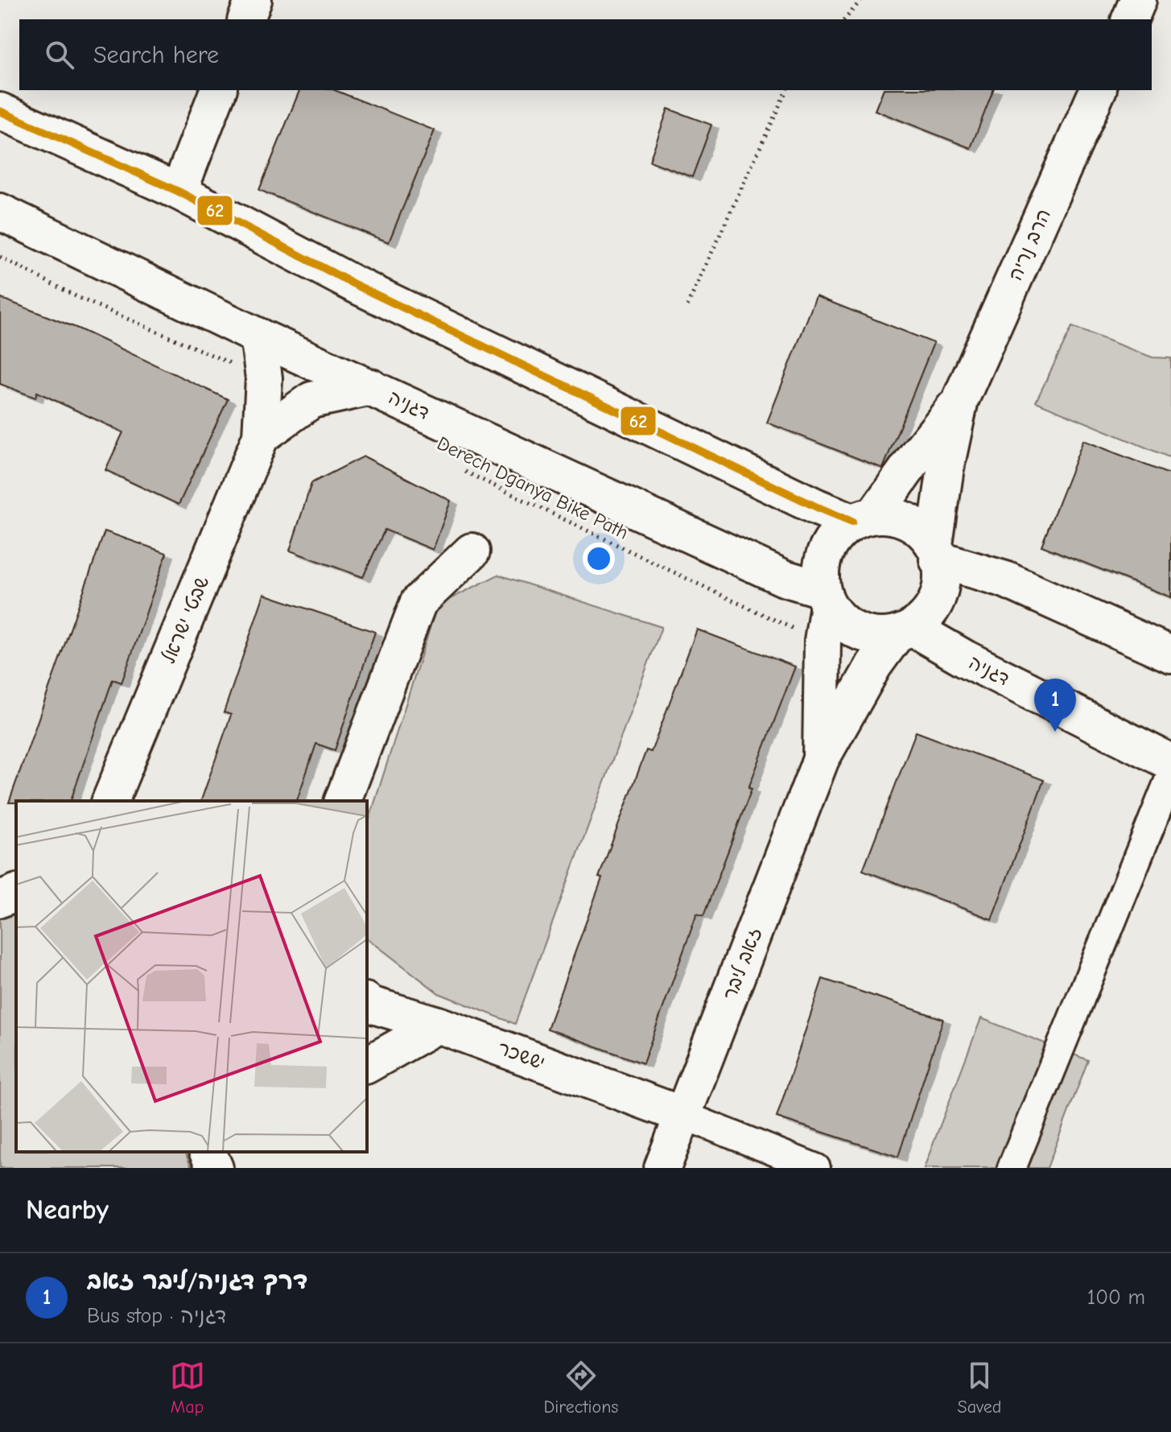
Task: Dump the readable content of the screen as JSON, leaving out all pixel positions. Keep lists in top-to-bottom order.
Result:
{
  "streets": {
    "street": [
      "הרב נריה",
      "דגניה",
      "שבטי ישראל",
      "זאב ליבר",
      "יששכר"
    ],
    "path": ["Derech Dganya Bike Path"]
  },
  "crossings": [
    ["הרב נריה", "דגניה"],
    ["הרב נריה", "זאב ליבר"],
    ["דגניה", "שבטי ישראל"],
    ["דגניה", "זאב ליבר"],
    ["Derech Dganya Bike Path", "זאב ליבר"],
    ["זאב ליבר", "יששכר"]
  ],
  "lines": ["transit line 62"],
  "page": {
    "search": "Search here",
    "pins": "1",
    "heading": "Nearby",
    "list": [
      {
        "mark": "1",
        "name": "דרך דגניה/ליבר זאב",
        "note": "Bus stop · דגניה",
        "value": "100 m"
      }
    ],
    "nav": ["Map", "Directions", "Saved"]
  }
}
